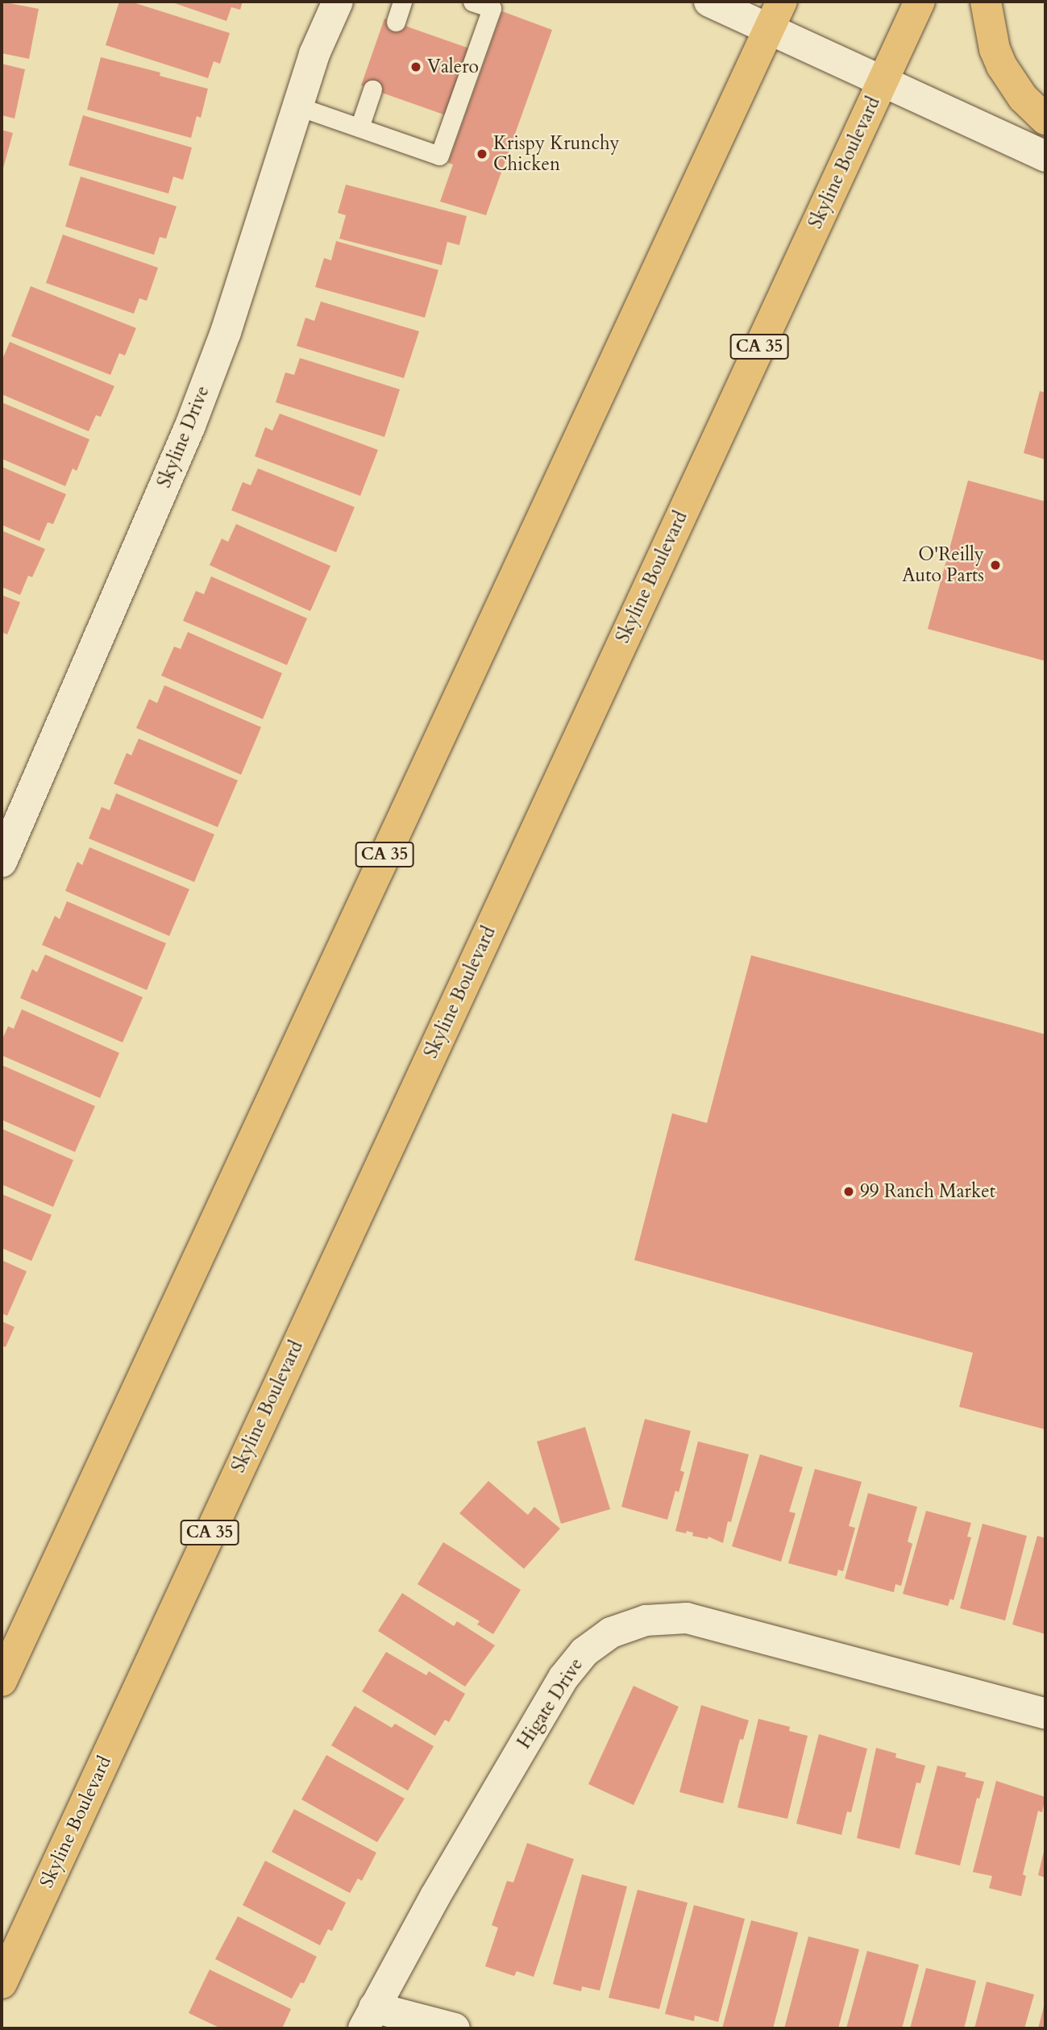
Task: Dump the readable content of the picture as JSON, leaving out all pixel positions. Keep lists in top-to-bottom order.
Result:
{
  "streets": {
    "main road": ["Skyline Boulevard", "CA 35"],
    "street": ["Skyline Drive", "Higate Drive"]
  },
  "places": [
    "Valero",
    "Krispy Krunchy Chicken",
    "O'Reilly Auto Parts",
    "99 Ranch Market"
  ]
}
